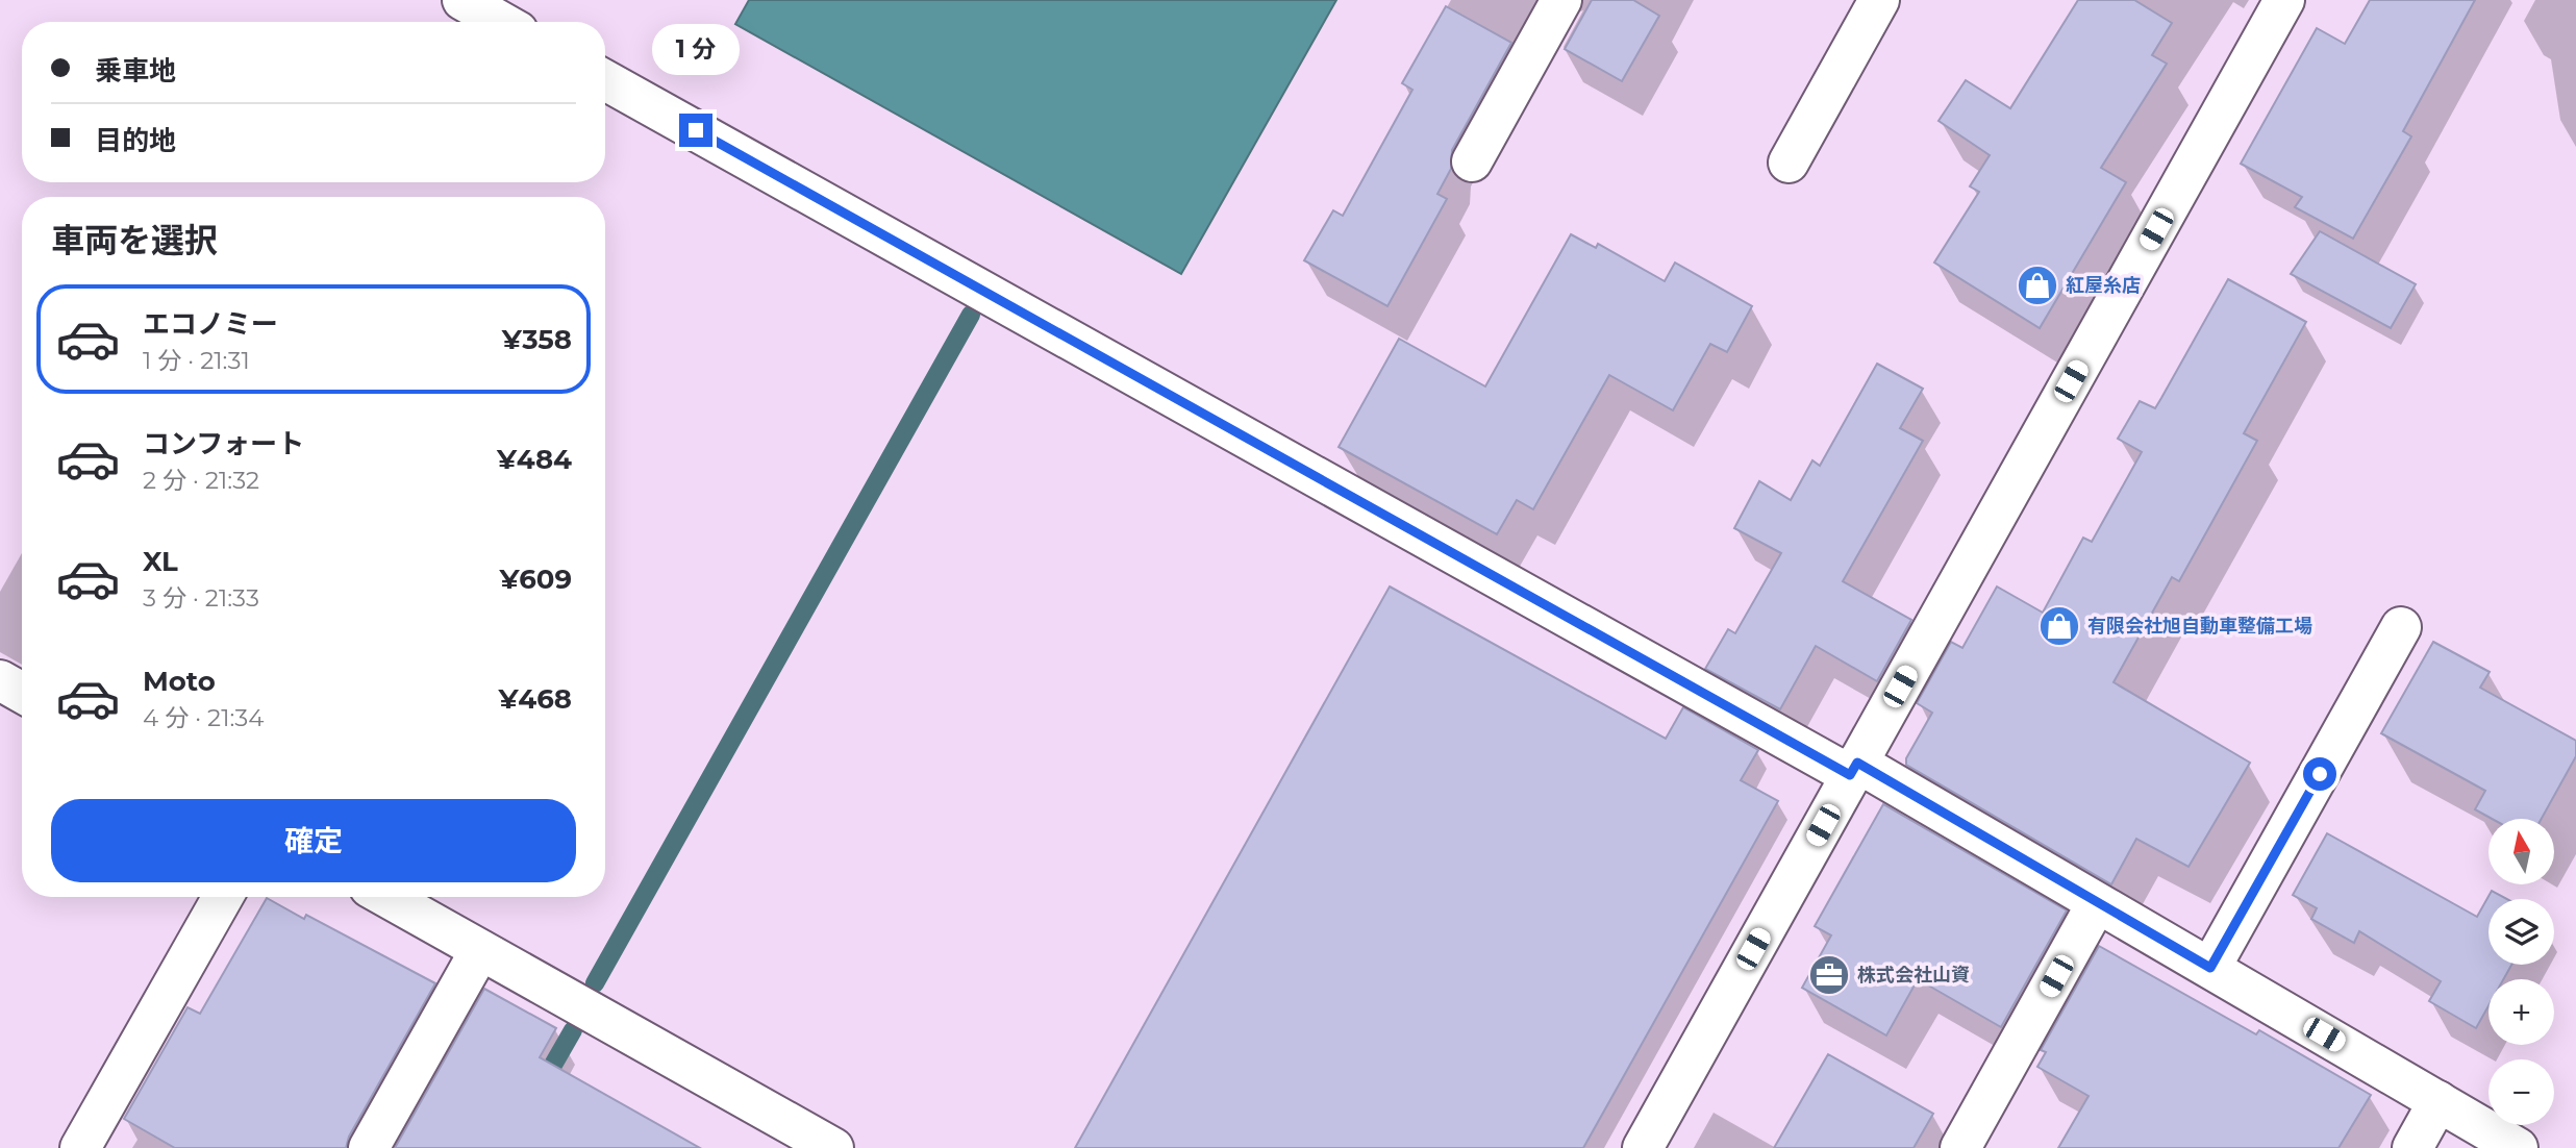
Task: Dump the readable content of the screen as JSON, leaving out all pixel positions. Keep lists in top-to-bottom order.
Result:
{
  "places": {
    "shop": ["紅屋糸店", "有限会社旭自動車整備工場"],
    "office": ["株式会社山資"]
  },
  "north": "top",
  "page": {
    "banner": ["乗車地", "目的地"],
    "bubble": "1 分",
    "heading": "車両を選択",
    "list": [
      {
        "name": "エコノミー",
        "note": "1 分 · 21:31",
        "value": "¥358"
      },
      {
        "name": "コンフォート",
        "note": "2 分 · 21:32",
        "value": "¥484"
      },
      {
        "name": "XL",
        "note": "3 分 · 21:33",
        "value": "¥609"
      },
      {
        "name": "Moto",
        "note": "4 分 · 21:34",
        "value": "¥468"
      }
    ],
    "buttons": "確定",
    "map_buttons": ["+", "−"]
  }
}
